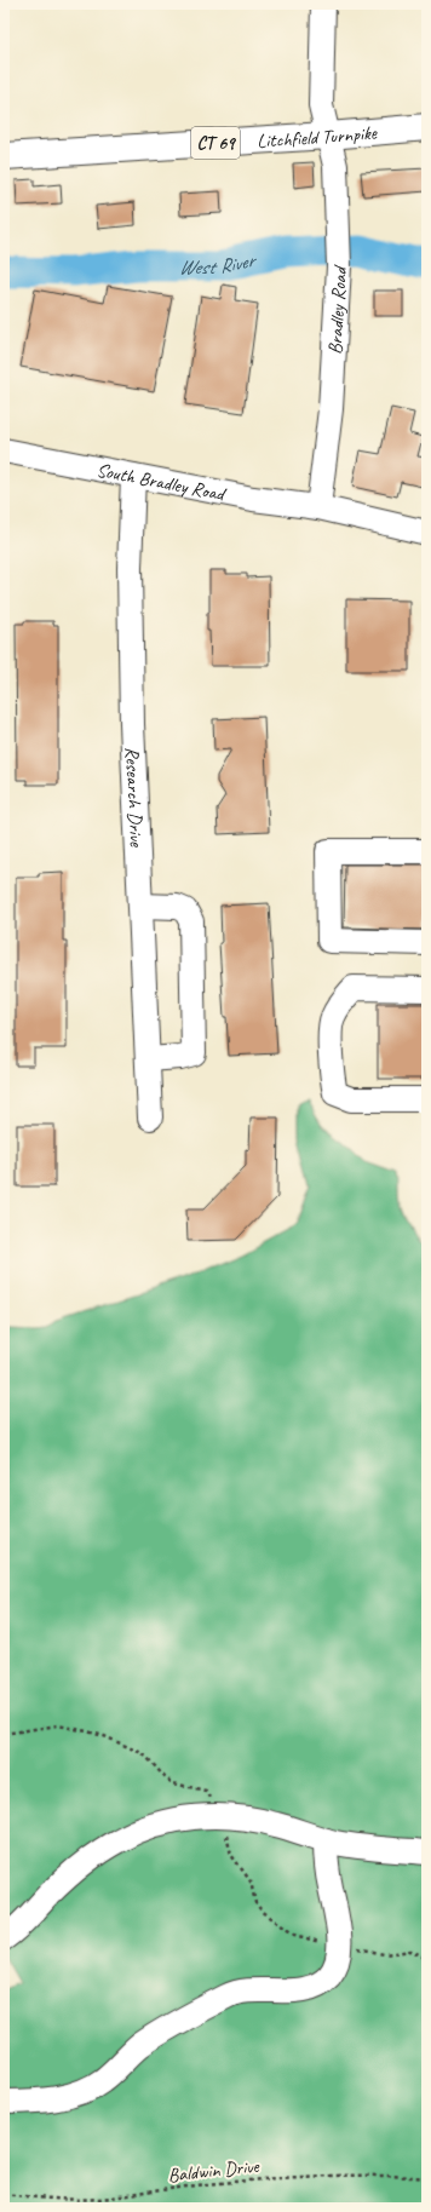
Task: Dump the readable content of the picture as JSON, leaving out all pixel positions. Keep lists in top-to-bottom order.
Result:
{
  "streets": {
    "main road": ["Litchfield Turnpike", "CT 69"],
    "street": ["Bradley Road", "South Bradley Road", "Research Drive"],
    "path": ["Baldwin Drive"]
  },
  "crossings": [
    ["Litchfield Turnpike", "Bradley Road"],
    ["Bradley Road", "South Bradley Road"],
    ["South Bradley Road", "Research Drive"]
  ],
  "water": ["West River"]
}
